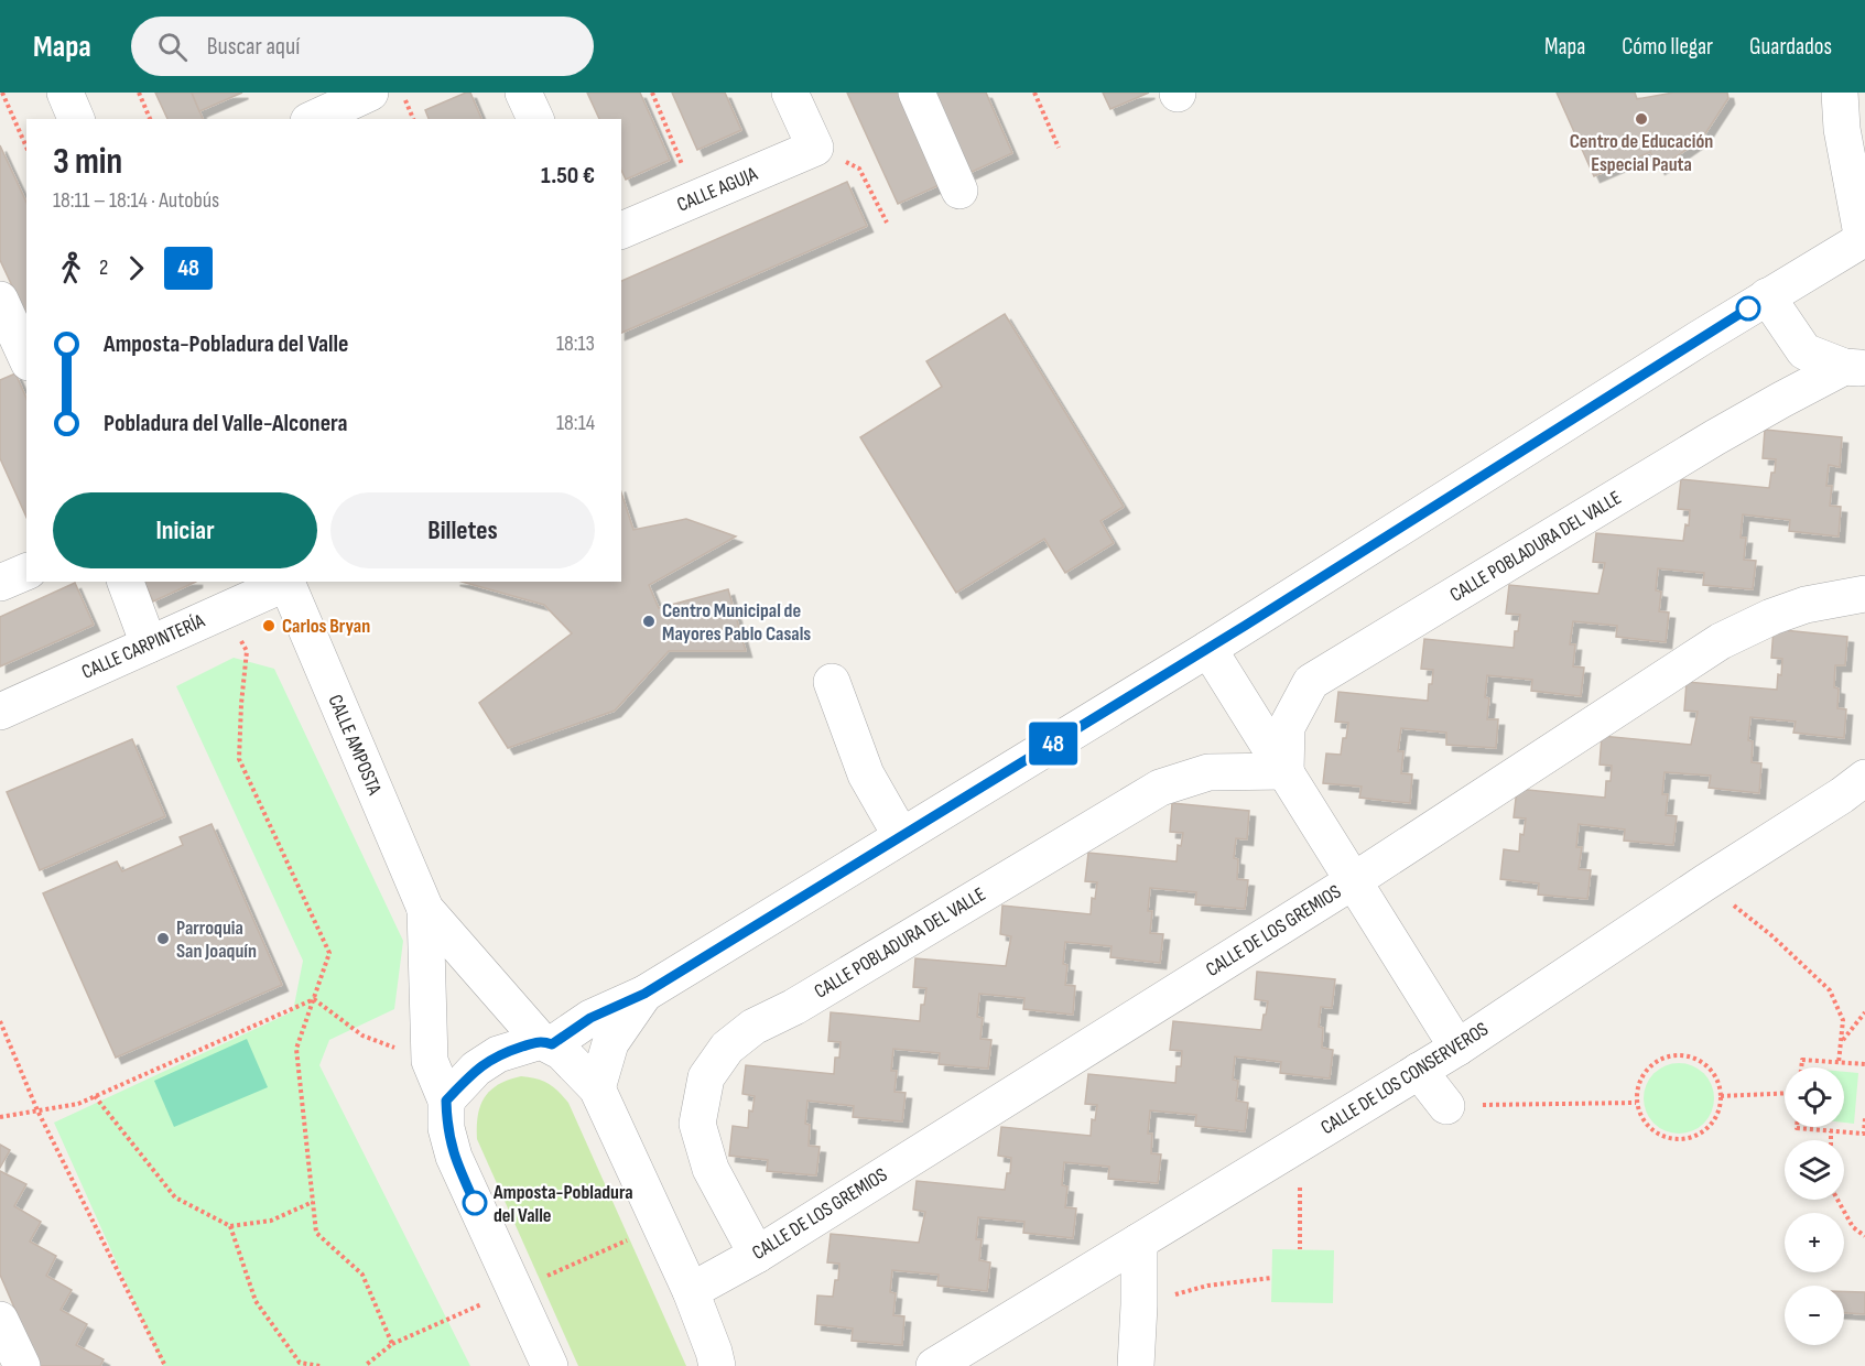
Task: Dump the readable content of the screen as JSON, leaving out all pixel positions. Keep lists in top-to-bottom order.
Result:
{
  "streets": {
    "street": [
      "CALLE AGUJA",
      "CALLE POBLADURA DEL VALLE",
      "CALLE CARPINTERÍA",
      "CALLE AMPOSTA",
      "CALLE DE LOS GREMIOS",
      "CALLE DE LOS CONSERVEROS"
    ]
  },
  "crossings": [
    ["CALLE POBLADURA DEL VALLE", "CALLE DE LOS GREMIOS"],
    ["CALLE CARPINTERÍA", "CALLE AMPOSTA"]
  ],
  "places": [
    "Centro de Educación Especial Pauta",
    "Centro Municipal de Mayores Pablo Casals",
    "Carlos Bryan",
    "Parroquia San Joaquín",
    "Amposta-Pobladura del Valle"
  ],
  "lines": ["bus line 48"],
  "page": {
    "header": "Mapa",
    "search": "Buscar aquí",
    "nav": ["Mapa", "Cómo llegar", "Guardados"],
    "on_map": "48",
    "heading": ["3 min", "18:11 – 18:14 · Autobús", "1.50 €"],
    "legs": ["2", "48"],
    "list": [
      {
        "name": "Amposta-Pobladura del Valle",
        "value": "18:13"
      },
      {
        "name": "Pobladura del Valle-Alconera",
        "value": "18:14"
      }
    ],
    "buttons": ["Iniciar", "Billetes"],
    "map_buttons": ["+", "−"]
  }
}
